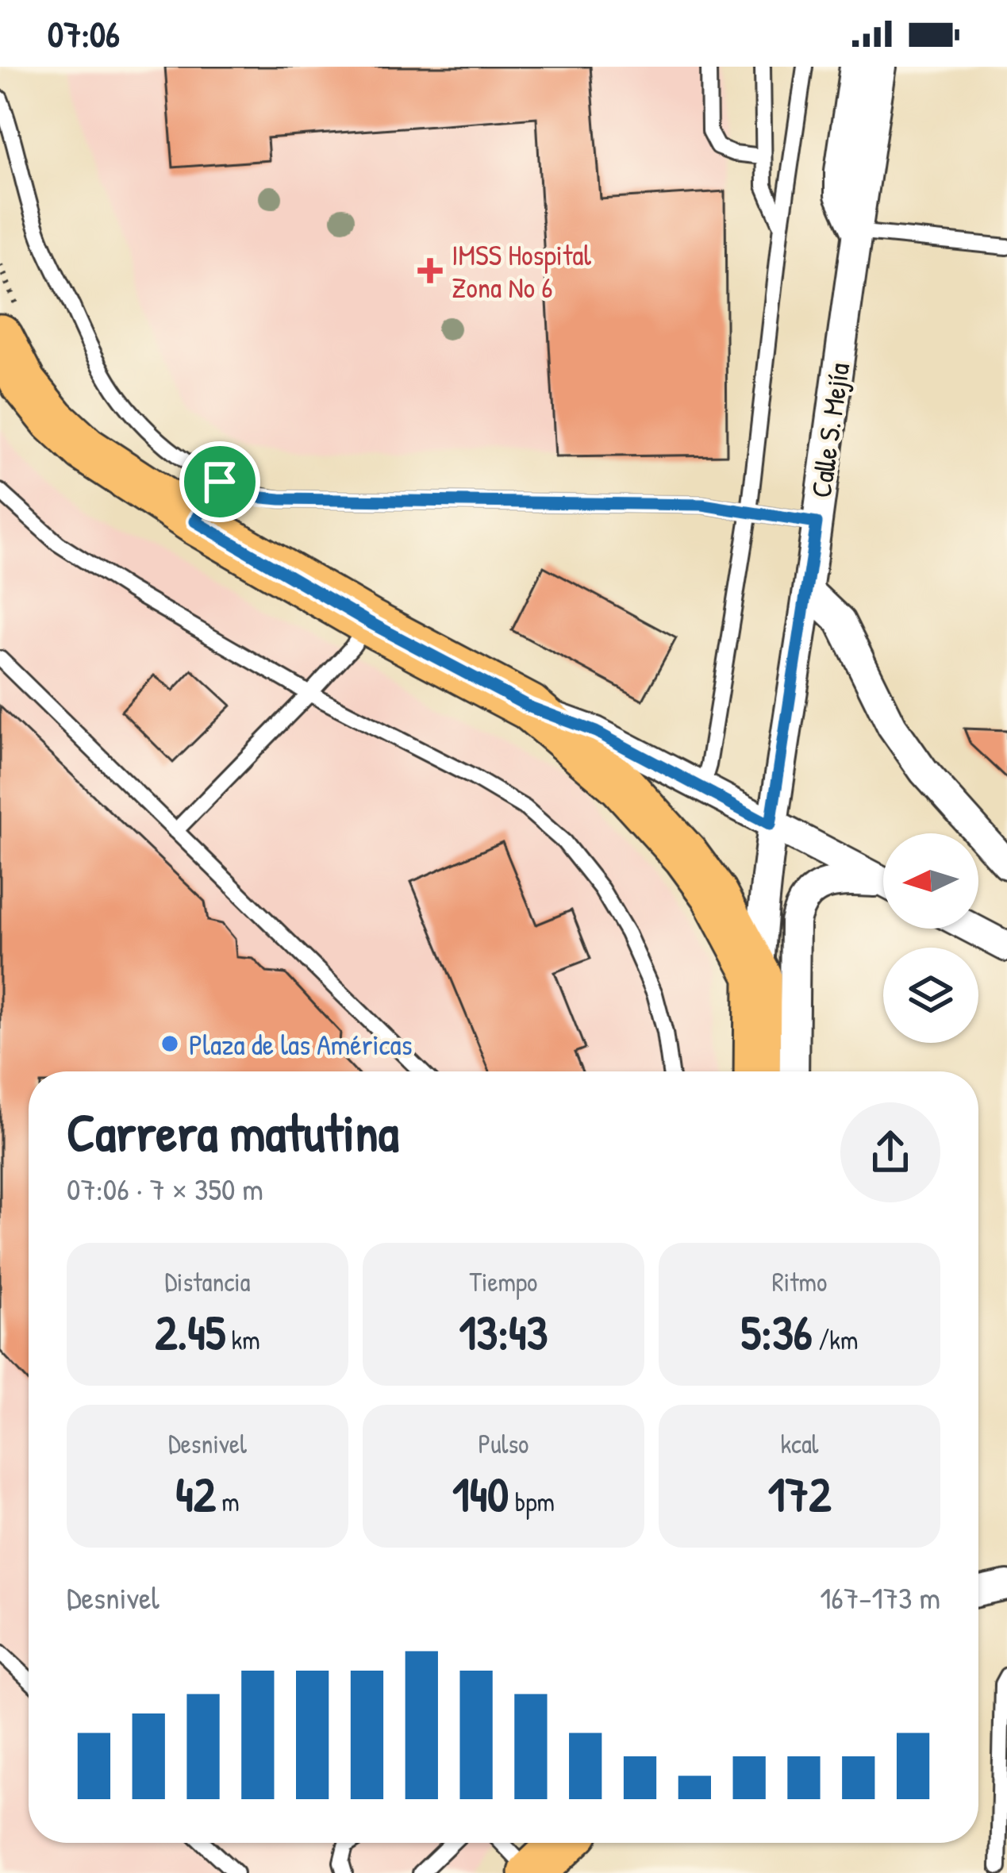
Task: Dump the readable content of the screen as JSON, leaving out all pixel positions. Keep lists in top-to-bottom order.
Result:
{
  "streets": {
    "main road": ["Calle S. Mejía"]
  },
  "places": {
    "health": ["IMSS Hospital Zona No 6"],
    "other": ["Plaza de las Américas"]
  },
  "north": "left",
  "page": {
    "status": "07:06",
    "heading": ["Carrera matutina", "07:06 · 7 × 350 m"],
    "stats": [
      ["Distancia", "2.45 km"],
      ["Tiempo", "13:43"],
      ["Ritmo", "5:36 /km"],
      ["Desnivel", "42 m"],
      ["Pulso", "140 bpm"],
      ["kcal", "172"]
    ],
    "chart": ["Desnivel", "167–173 m"]
  }
}
